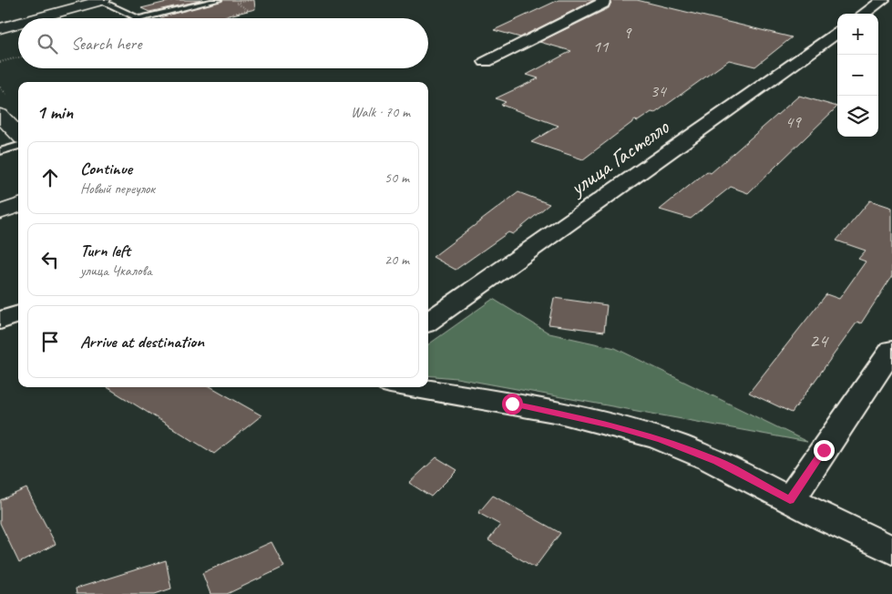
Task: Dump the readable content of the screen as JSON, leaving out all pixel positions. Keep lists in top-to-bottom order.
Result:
{
  "streets": {
    "street": ["улица Гастелло"]
  },
  "house_numbers": [
    "9",
    "11",
    "34",
    "49",
    "24"
  ],
  "page": {
    "map_buttons": ["+", "−"],
    "search": "Search here",
    "heading": ["1 min", "Walk · 70 m"],
    "list": [
      ["Continue", "Новый переулок", "50 m"],
      ["Turn left", "улица Чкалова", "20 m"],
      "Arrive at destination"
    ]
  }
}
